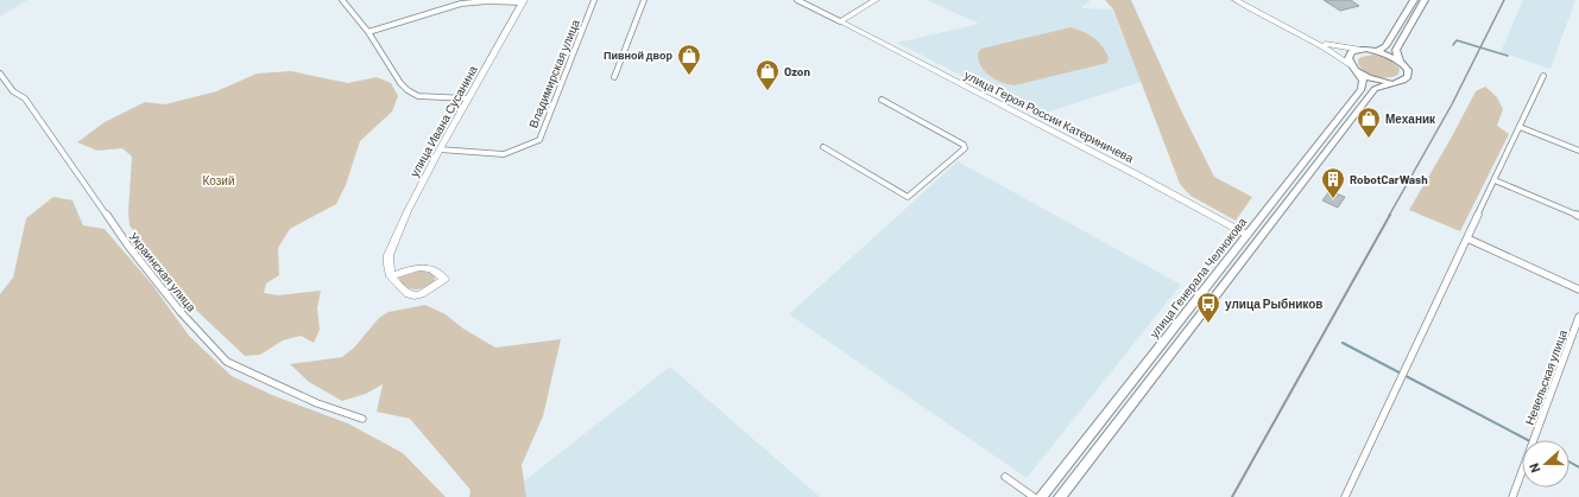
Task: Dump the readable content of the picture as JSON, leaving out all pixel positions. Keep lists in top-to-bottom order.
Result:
{
  "streets": {
    "main road": ["улица Героя России Катериничева", "улица Ивана Сусанина", "улица Генерала Челнокова"],
    "street": ["Владимирская улица", "Украинская улица", "Невельская улица"]
  },
  "crossings": [
    ["Владимирская улица", "улица Ивана Сусанина"],
    ["улица Героя России Катериничева", "улица Генерала Челнокова"]
  ],
  "parks": ["Козий"],
  "places": {
    "shop": ["Пивной двор", "Ozon", "Механик"],
    "building": ["RobotCarWash"],
    "bus stop": ["улица Рыбников"]
  },
  "north": "left"
}
